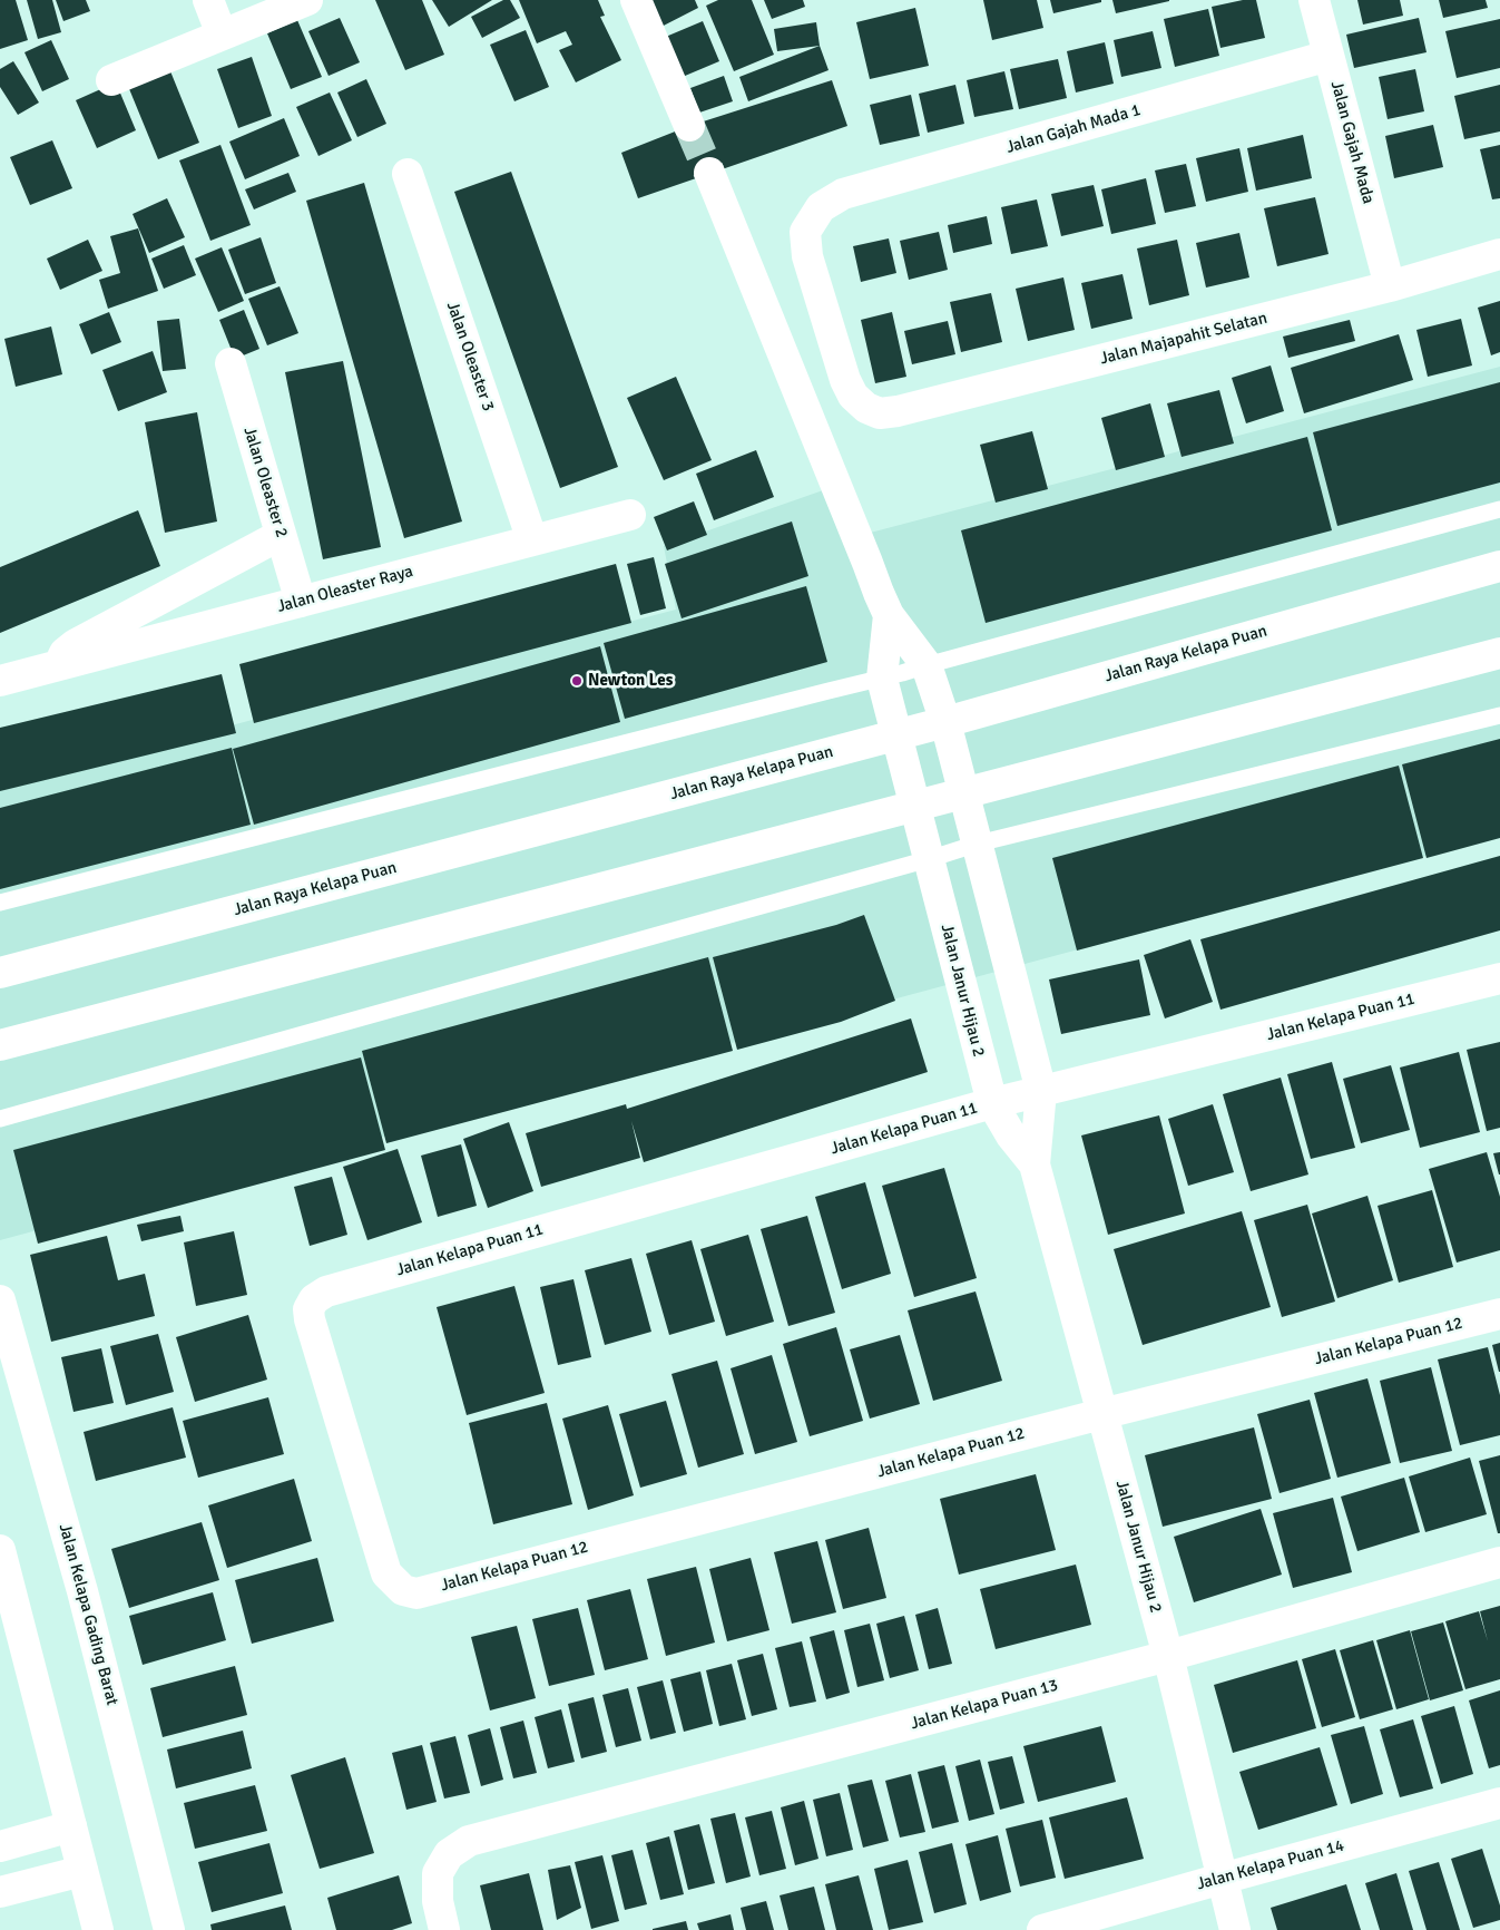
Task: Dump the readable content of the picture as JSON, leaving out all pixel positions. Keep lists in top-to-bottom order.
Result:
{
  "streets": {
    "street": [
      "Jalan Gajah Mada 1",
      "Jalan Gajah Mada",
      "Jalan Majapahit Selatan",
      "Jalan Oleaster 3",
      "Jalan Oleaster 2",
      "Jalan Oleaster Raya",
      "Jalan Raya Kelapa Puan",
      "Jalan Janur Hijau 2",
      "Jalan Kelapa Puan 11",
      "Jalan Kelapa Puan 12",
      "Jalan Kelapa Gading Barat",
      "Jalan Kelapa Puan 13",
      "Jalan Kelapa Puan 14"
    ]
  },
  "crossings": [
    ["Jalan Gajah Mada 1", "Jalan Gajah Mada"],
    ["Jalan Gajah Mada 1", "Jalan Majapahit Selatan"],
    ["Jalan Gajah Mada", "Jalan Majapahit Selatan"],
    ["Jalan Oleaster 3", "Jalan Oleaster Raya"],
    ["Jalan Oleaster 2", "Jalan Oleaster Raya"],
    ["Jalan Raya Kelapa Puan", "Jalan Janur Hijau 2"],
    ["Jalan Janur Hijau 2", "Jalan Kelapa Puan 11"],
    ["Jalan Janur Hijau 2", "Jalan Kelapa Puan 12"],
    ["Jalan Janur Hijau 2", "Jalan Kelapa Puan 13"],
    ["Jalan Janur Hijau 2", "Jalan Kelapa Puan 14"],
    ["Jalan Kelapa Puan 11", "Jalan Kelapa Puan 12"]
  ],
  "places": ["Newton Les"]
}
